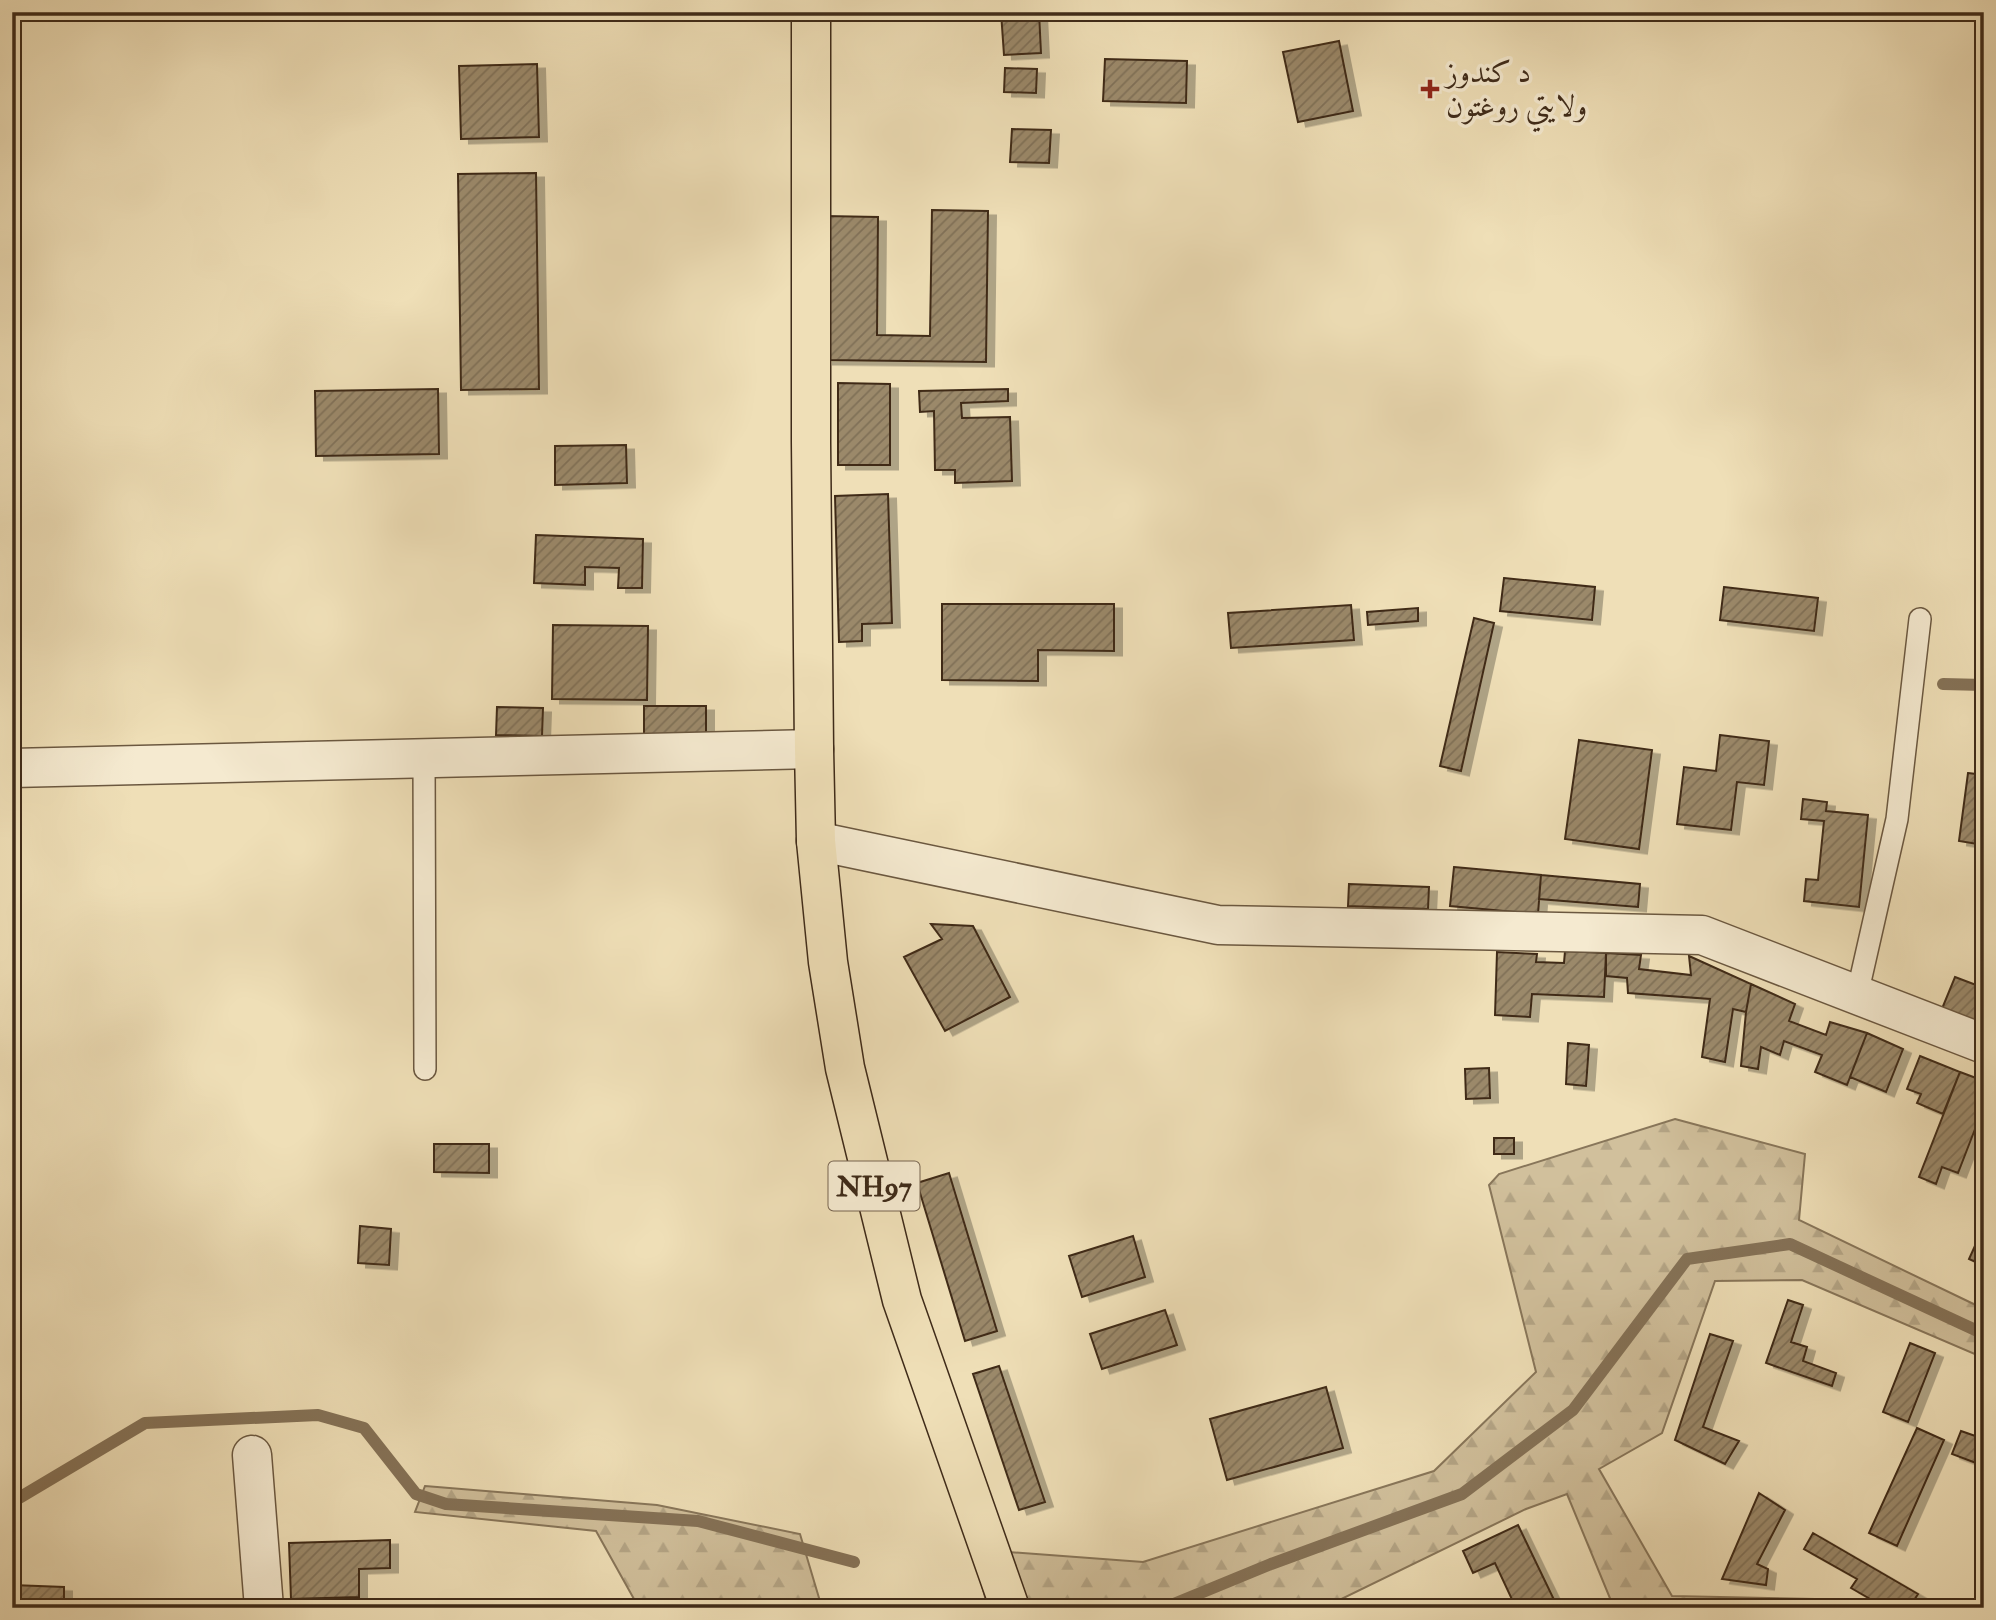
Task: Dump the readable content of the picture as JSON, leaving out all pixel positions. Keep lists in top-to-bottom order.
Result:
{
  "streets": {
    "highway": ["NH97"]
  },
  "places": {
    "health": ["د کندوز ولایتي روغتون"]
  }
}
